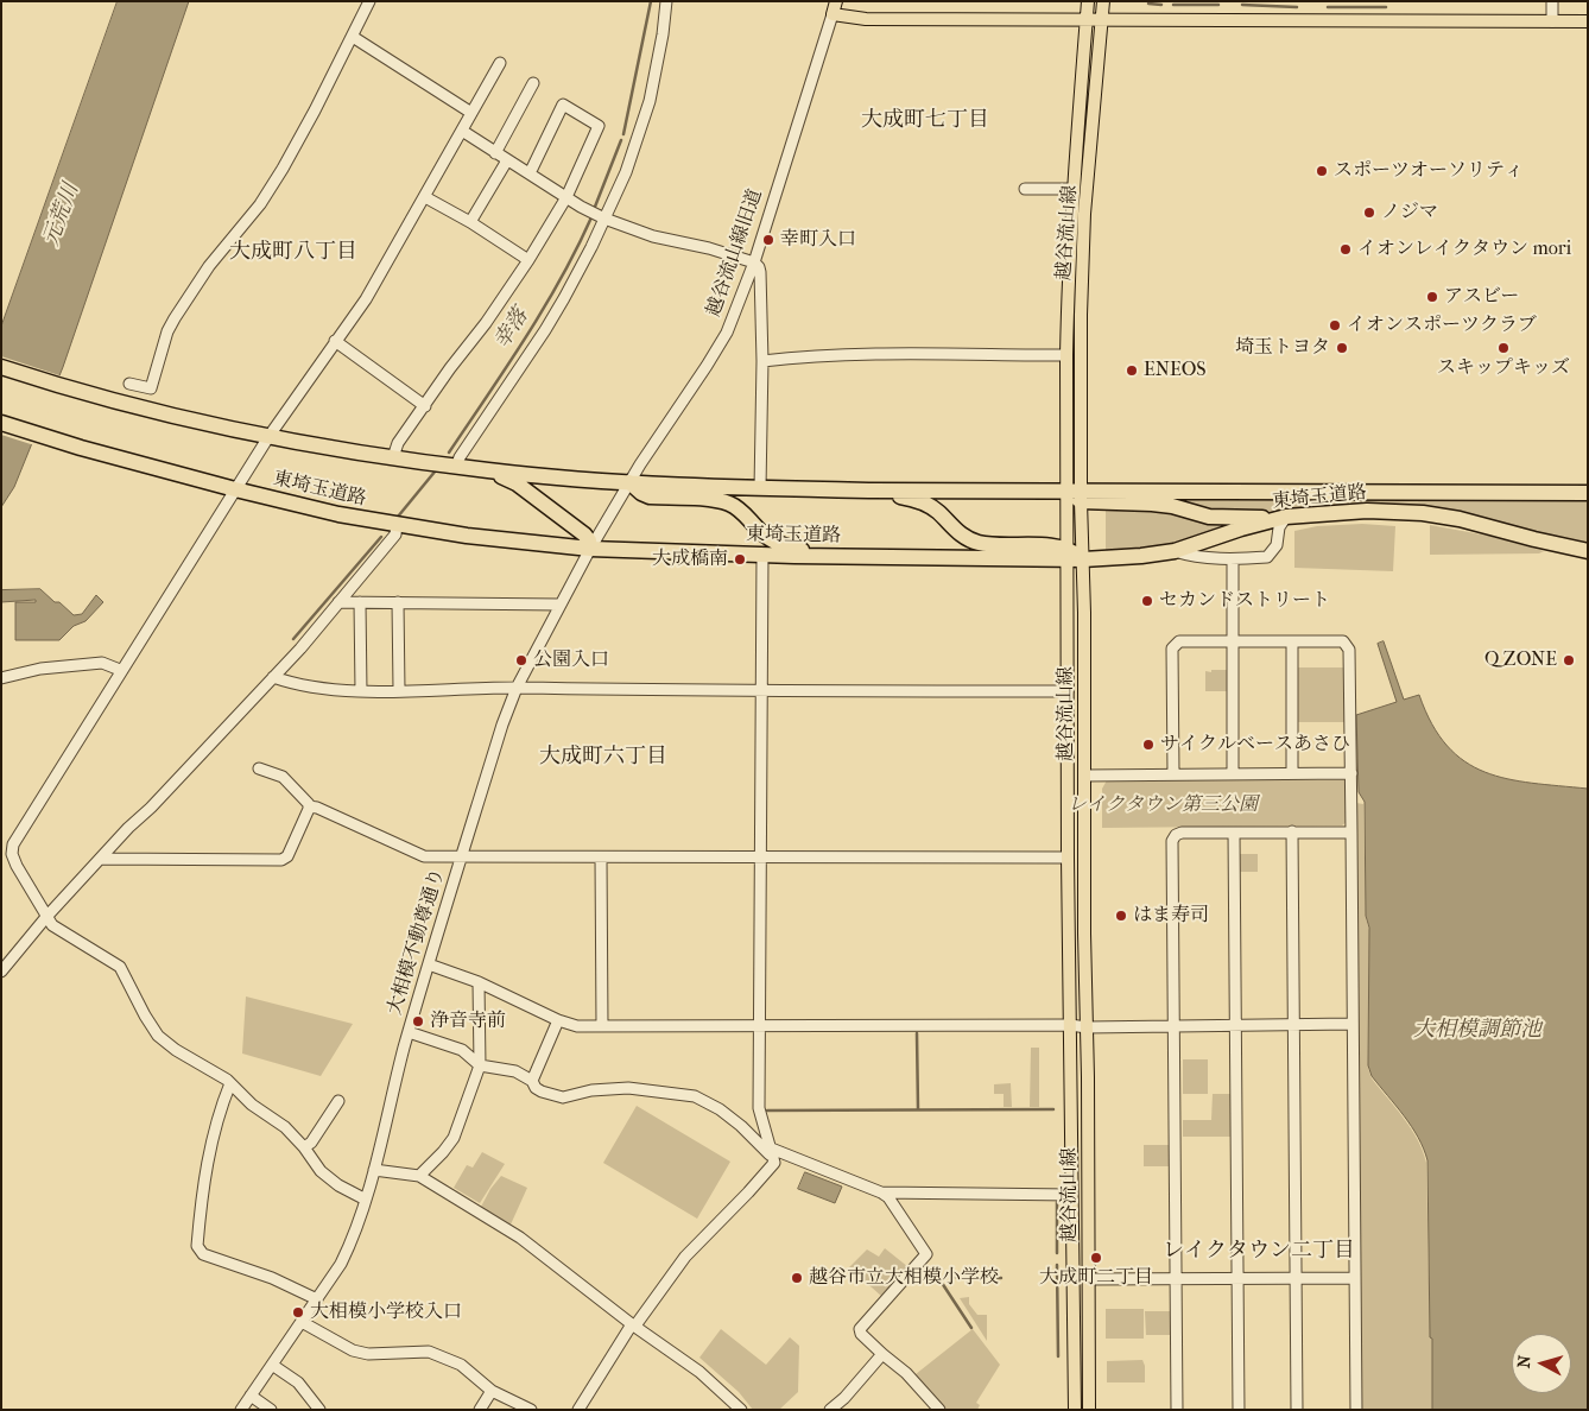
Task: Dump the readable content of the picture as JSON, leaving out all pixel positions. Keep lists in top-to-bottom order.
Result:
{
  "streets": {
    "highway": ["東埼玉道路"],
    "main road": ["越谷流山線"],
    "street": ["越谷流山線旧道", "大相模不動尊通り"]
  },
  "crossings": [
    ["越谷流山線", "東埼玉道路"],
    ["越谷流山線旧道", "東埼玉道路"],
    ["越谷流山線旧道", "大相模不動尊通り"],
    ["東埼玉道路", "大相模不動尊通り"]
  ],
  "districts": [
    "大成町七丁目",
    "大成町八丁目",
    "大成町六丁目",
    "レイクタウン二丁目"
  ],
  "water": ["元荒川", "幸落", "大相模調節池"],
  "parks": ["レイクタウン第三公園"],
  "places": [
    "スポーツオーソリティ",
    "ノジマ",
    "幸町入口",
    "イオンレイクタウン mori",
    "アスビー",
    "イオンスポーツクラブ",
    "埼玉トヨタ",
    "スキップキッズ",
    "ENEOS",
    "大成橋南",
    "セカンドストリート",
    "公園入口",
    "Q ZONE",
    "サイクルベースあさひ",
    "はま寿司",
    "浄音寺前",
    "大成町二丁目",
    "越谷市立大相模小学校",
    "大相模小学校入口"
  ],
  "north": "left"
}
